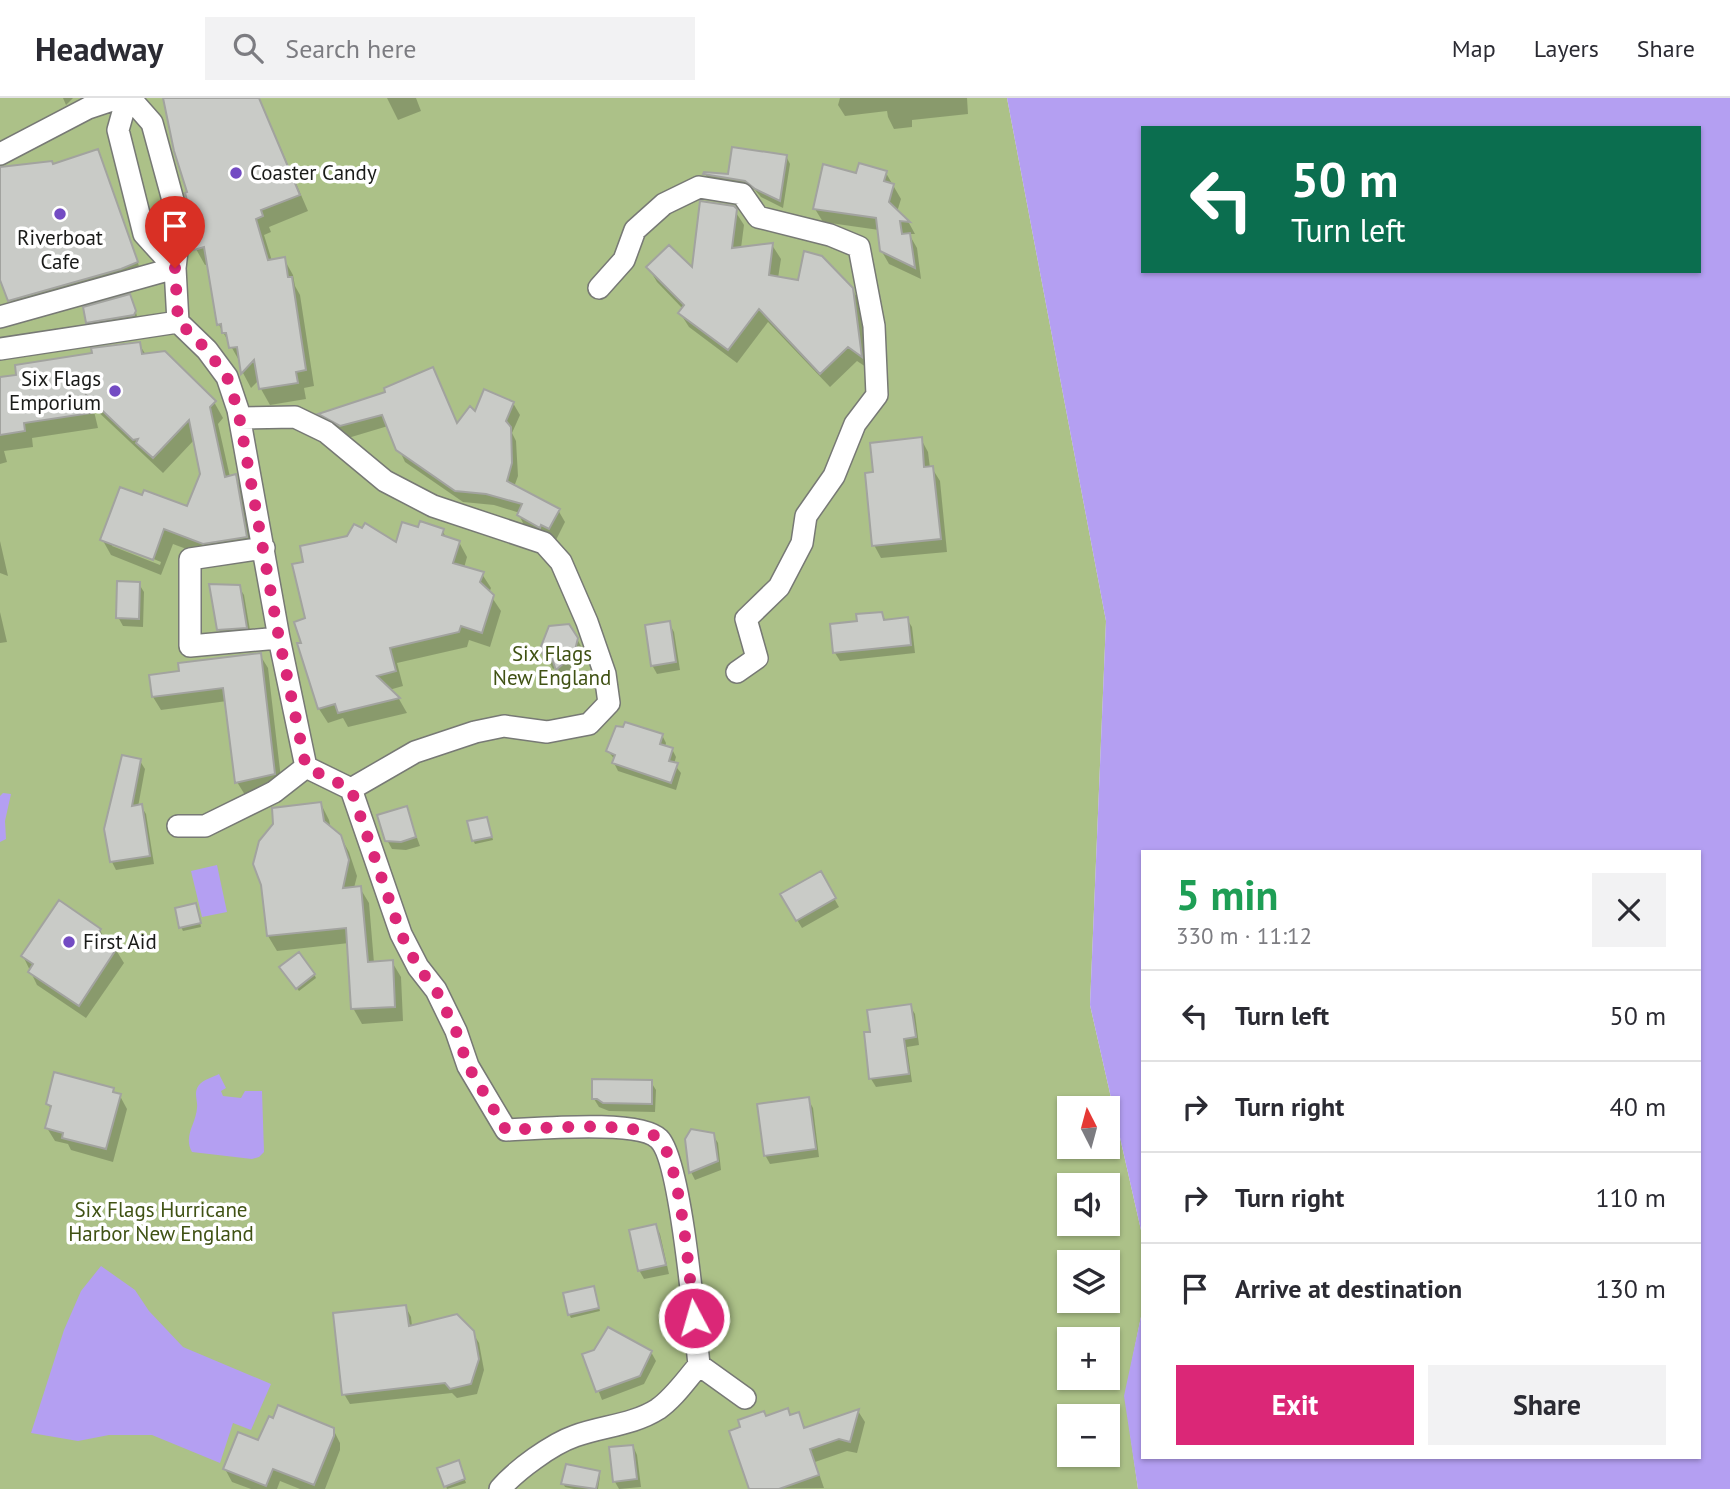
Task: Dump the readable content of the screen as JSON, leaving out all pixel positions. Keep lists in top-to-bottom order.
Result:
{
  "parks": ["Six Flags New England", "Six Flags Hurricane Harbor New England"],
  "places": [
    "Coaster Candy",
    "Riverboat Cafe",
    "Six Flags Emporium",
    "First Aid"
  ],
  "north": "top",
  "page": {
    "header": "Headway",
    "search": "Search here",
    "nav": ["Map", "Layers", "Share"],
    "turn": ["50 m", "Turn left"],
    "heading": ["5 min", "330 m · 11:12"],
    "list": [
      {
        "name": "Turn left",
        "value": "50 m"
      },
      {
        "name": "Turn right",
        "value": "40 m"
      },
      {
        "name": "Turn right",
        "value": "110 m"
      },
      {
        "name": "Arrive at destination",
        "value": "130 m"
      }
    ],
    "map_buttons": ["+", "−"],
    "buttons": ["Exit", "Share"]
  }
}
